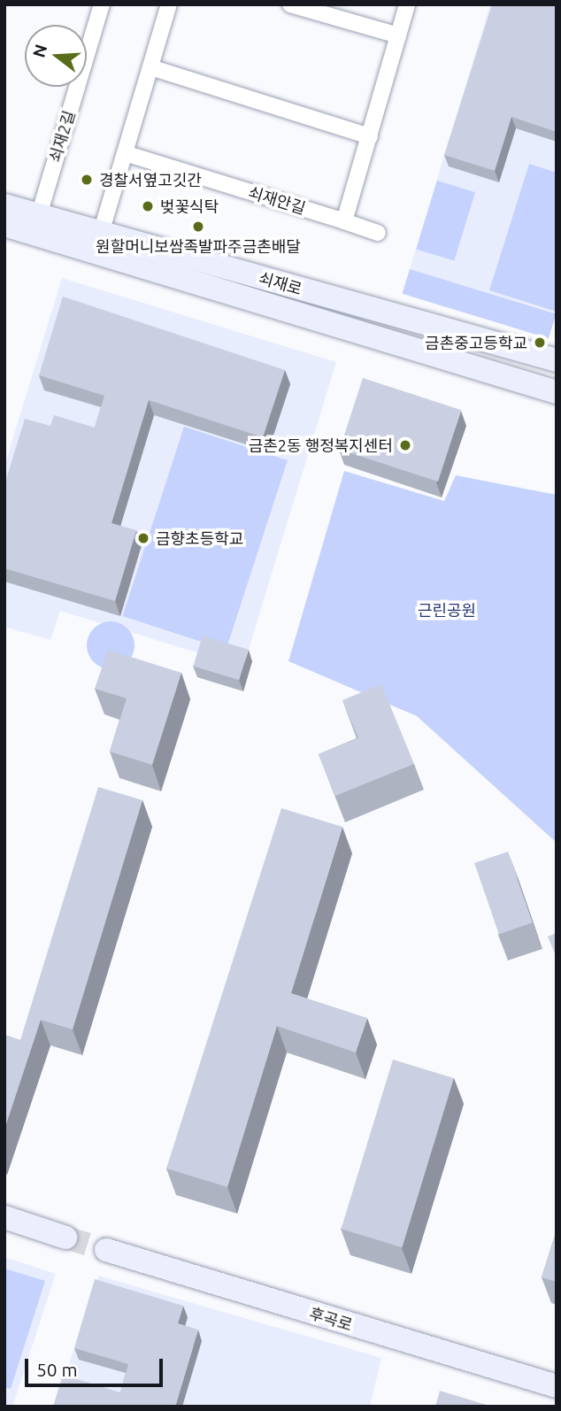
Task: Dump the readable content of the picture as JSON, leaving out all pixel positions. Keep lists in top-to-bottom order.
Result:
{
  "streets": {
    "street": [
      "쇠재2길",
      "쇠재안길",
      "쇠재로",
      "후곡로"
    ]
  },
  "parks": ["근린공원"],
  "places": [
    "경찰서옆고깃간",
    "벚꽃식탁",
    "원할머니보쌈족발파주금촌배달",
    "금촌중고등학교",
    "금촌2동 행정복지센터",
    "금향초등학교"
  ],
  "scale_bar": "50 m",
  "north": "left"
}
